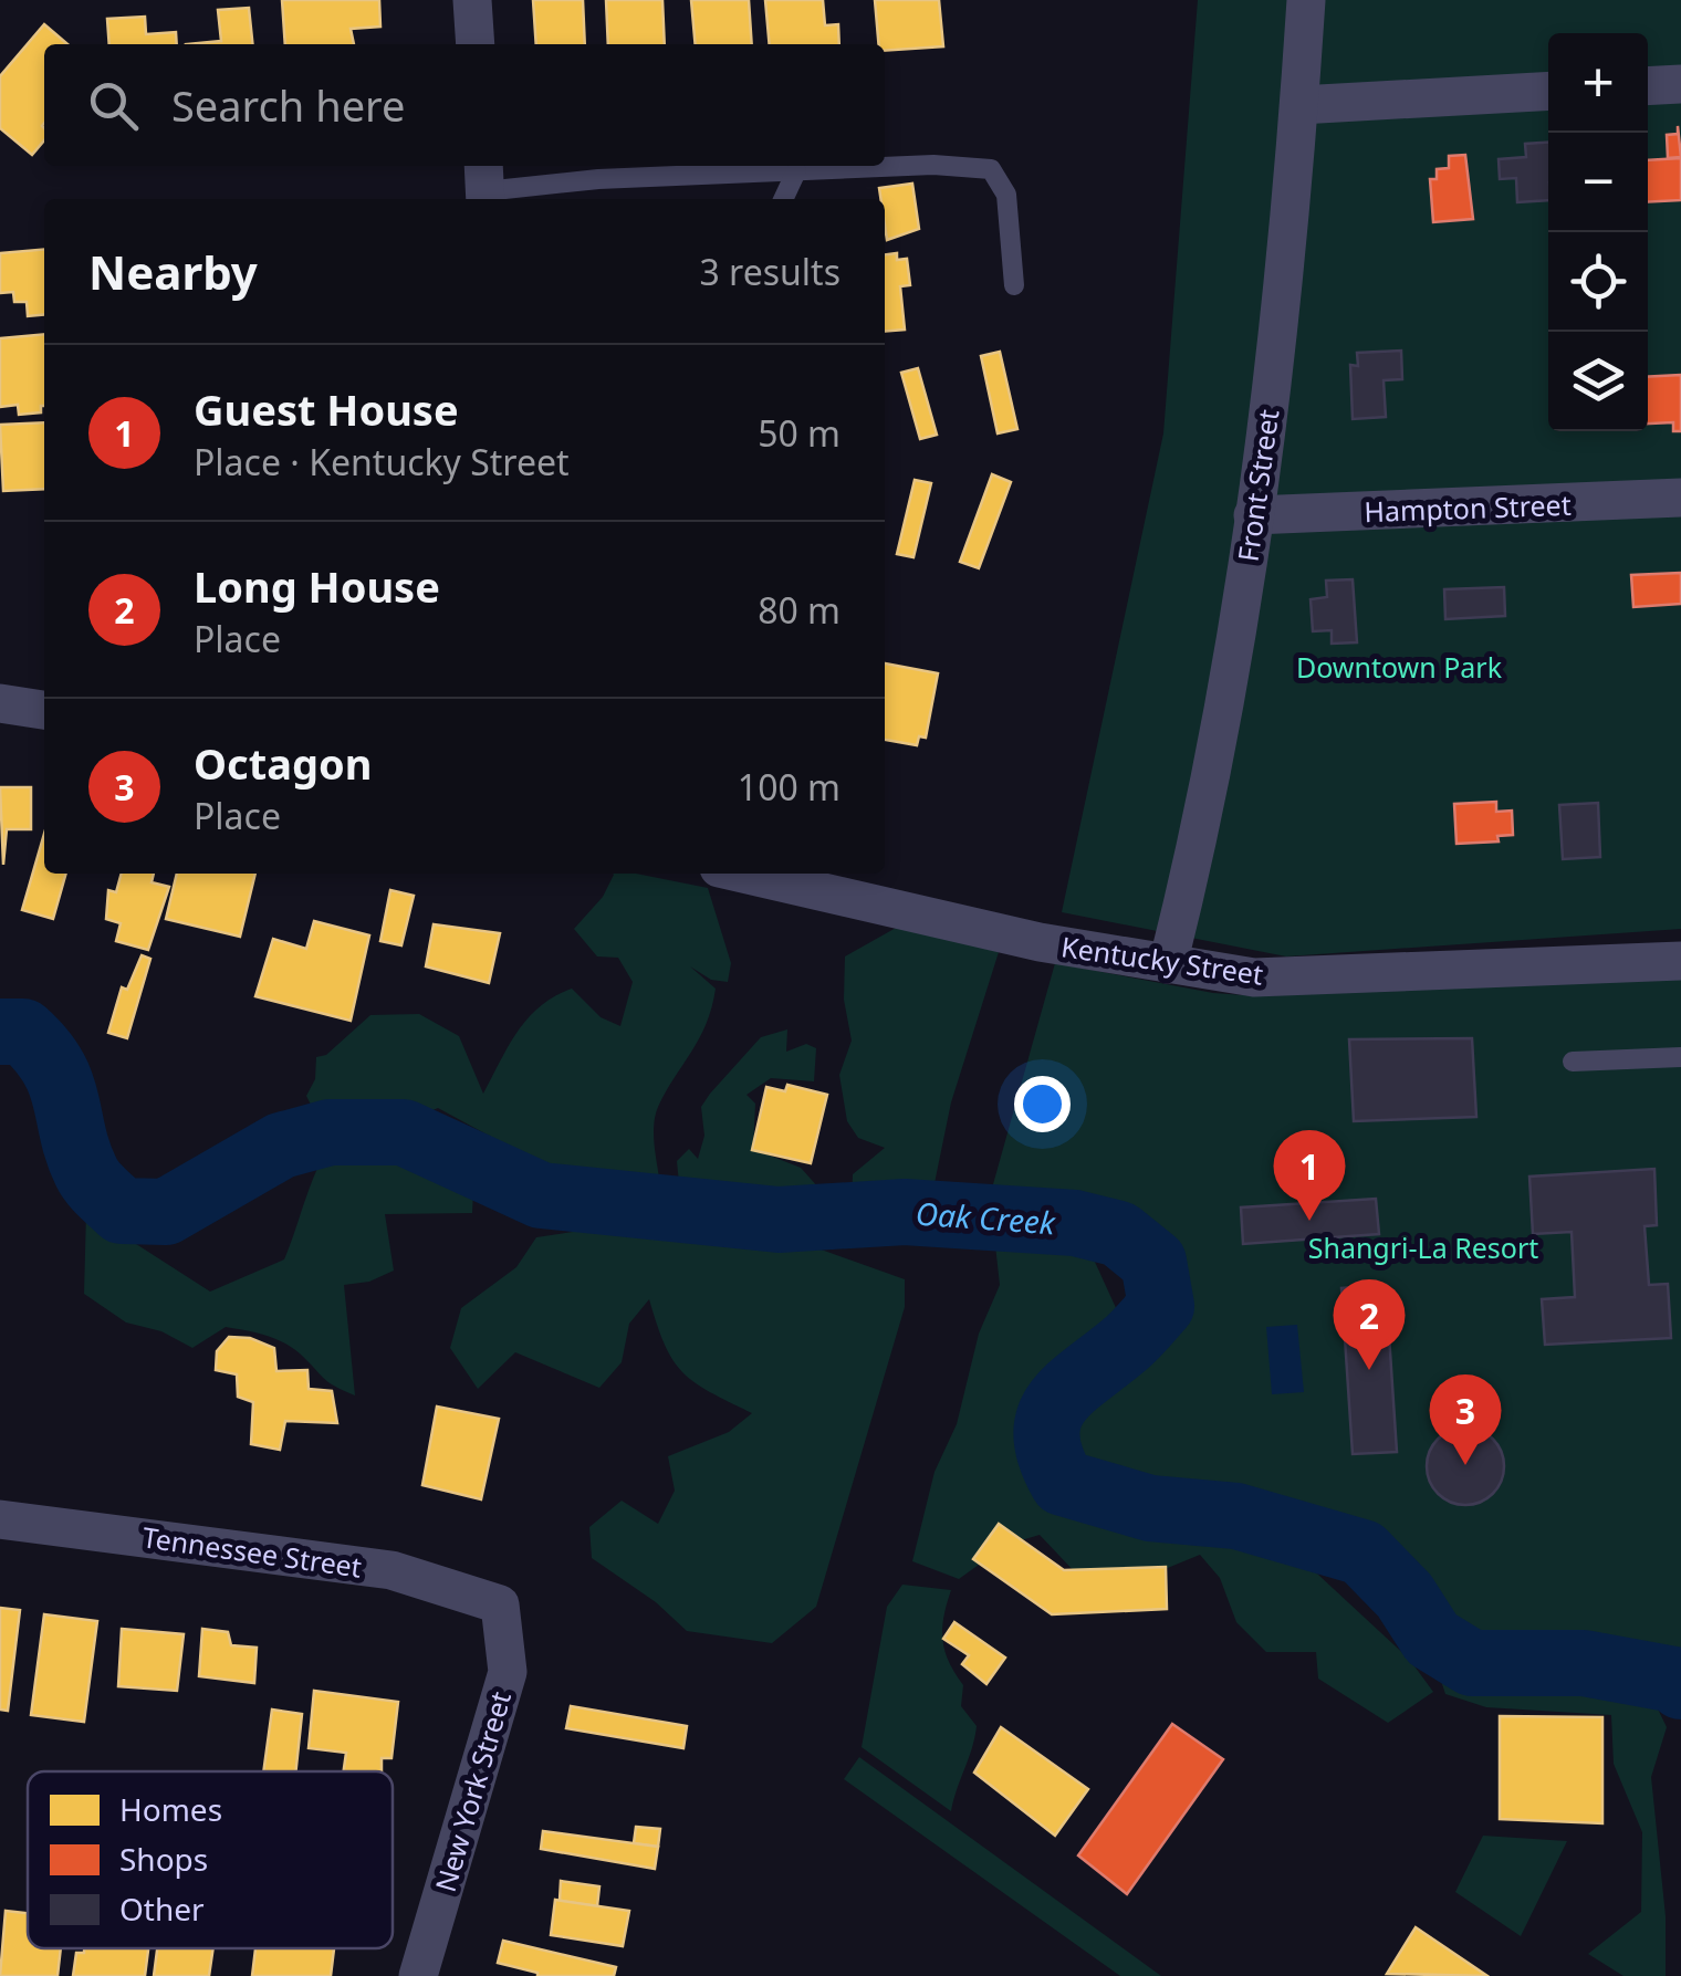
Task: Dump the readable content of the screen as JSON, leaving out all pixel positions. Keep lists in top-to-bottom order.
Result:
{
  "streets": {
    "street": [
      "Front Street",
      "Hampton Street",
      "Kentucky Street",
      "Tennessee Street",
      "New York Street"
    ]
  },
  "crossings": [
    ["Front Street", "Hampton Street"],
    ["Front Street", "Kentucky Street"],
    ["Tennessee Street", "New York Street"]
  ],
  "water": ["Oak Creek"],
  "parks": ["Downtown Park", "Shangri-La Resort"],
  "legend": ["Homes", "Shops", "Other"],
  "page": {
    "map_buttons": ["+", "−"],
    "search": "Search here",
    "heading": ["Nearby", "3 results"],
    "list": [
      {
        "mark": "1",
        "name": "Guest House",
        "note": "Place · Kentucky Street",
        "value": "50 m"
      },
      {
        "mark": "2",
        "name": "Long House",
        "note": "Place",
        "value": "80 m"
      },
      {
        "mark": "3",
        "name": "Octagon",
        "note": "Place",
        "value": "100 m"
      }
    ],
    "pins": ["1", "2", "3"]
  }
}
